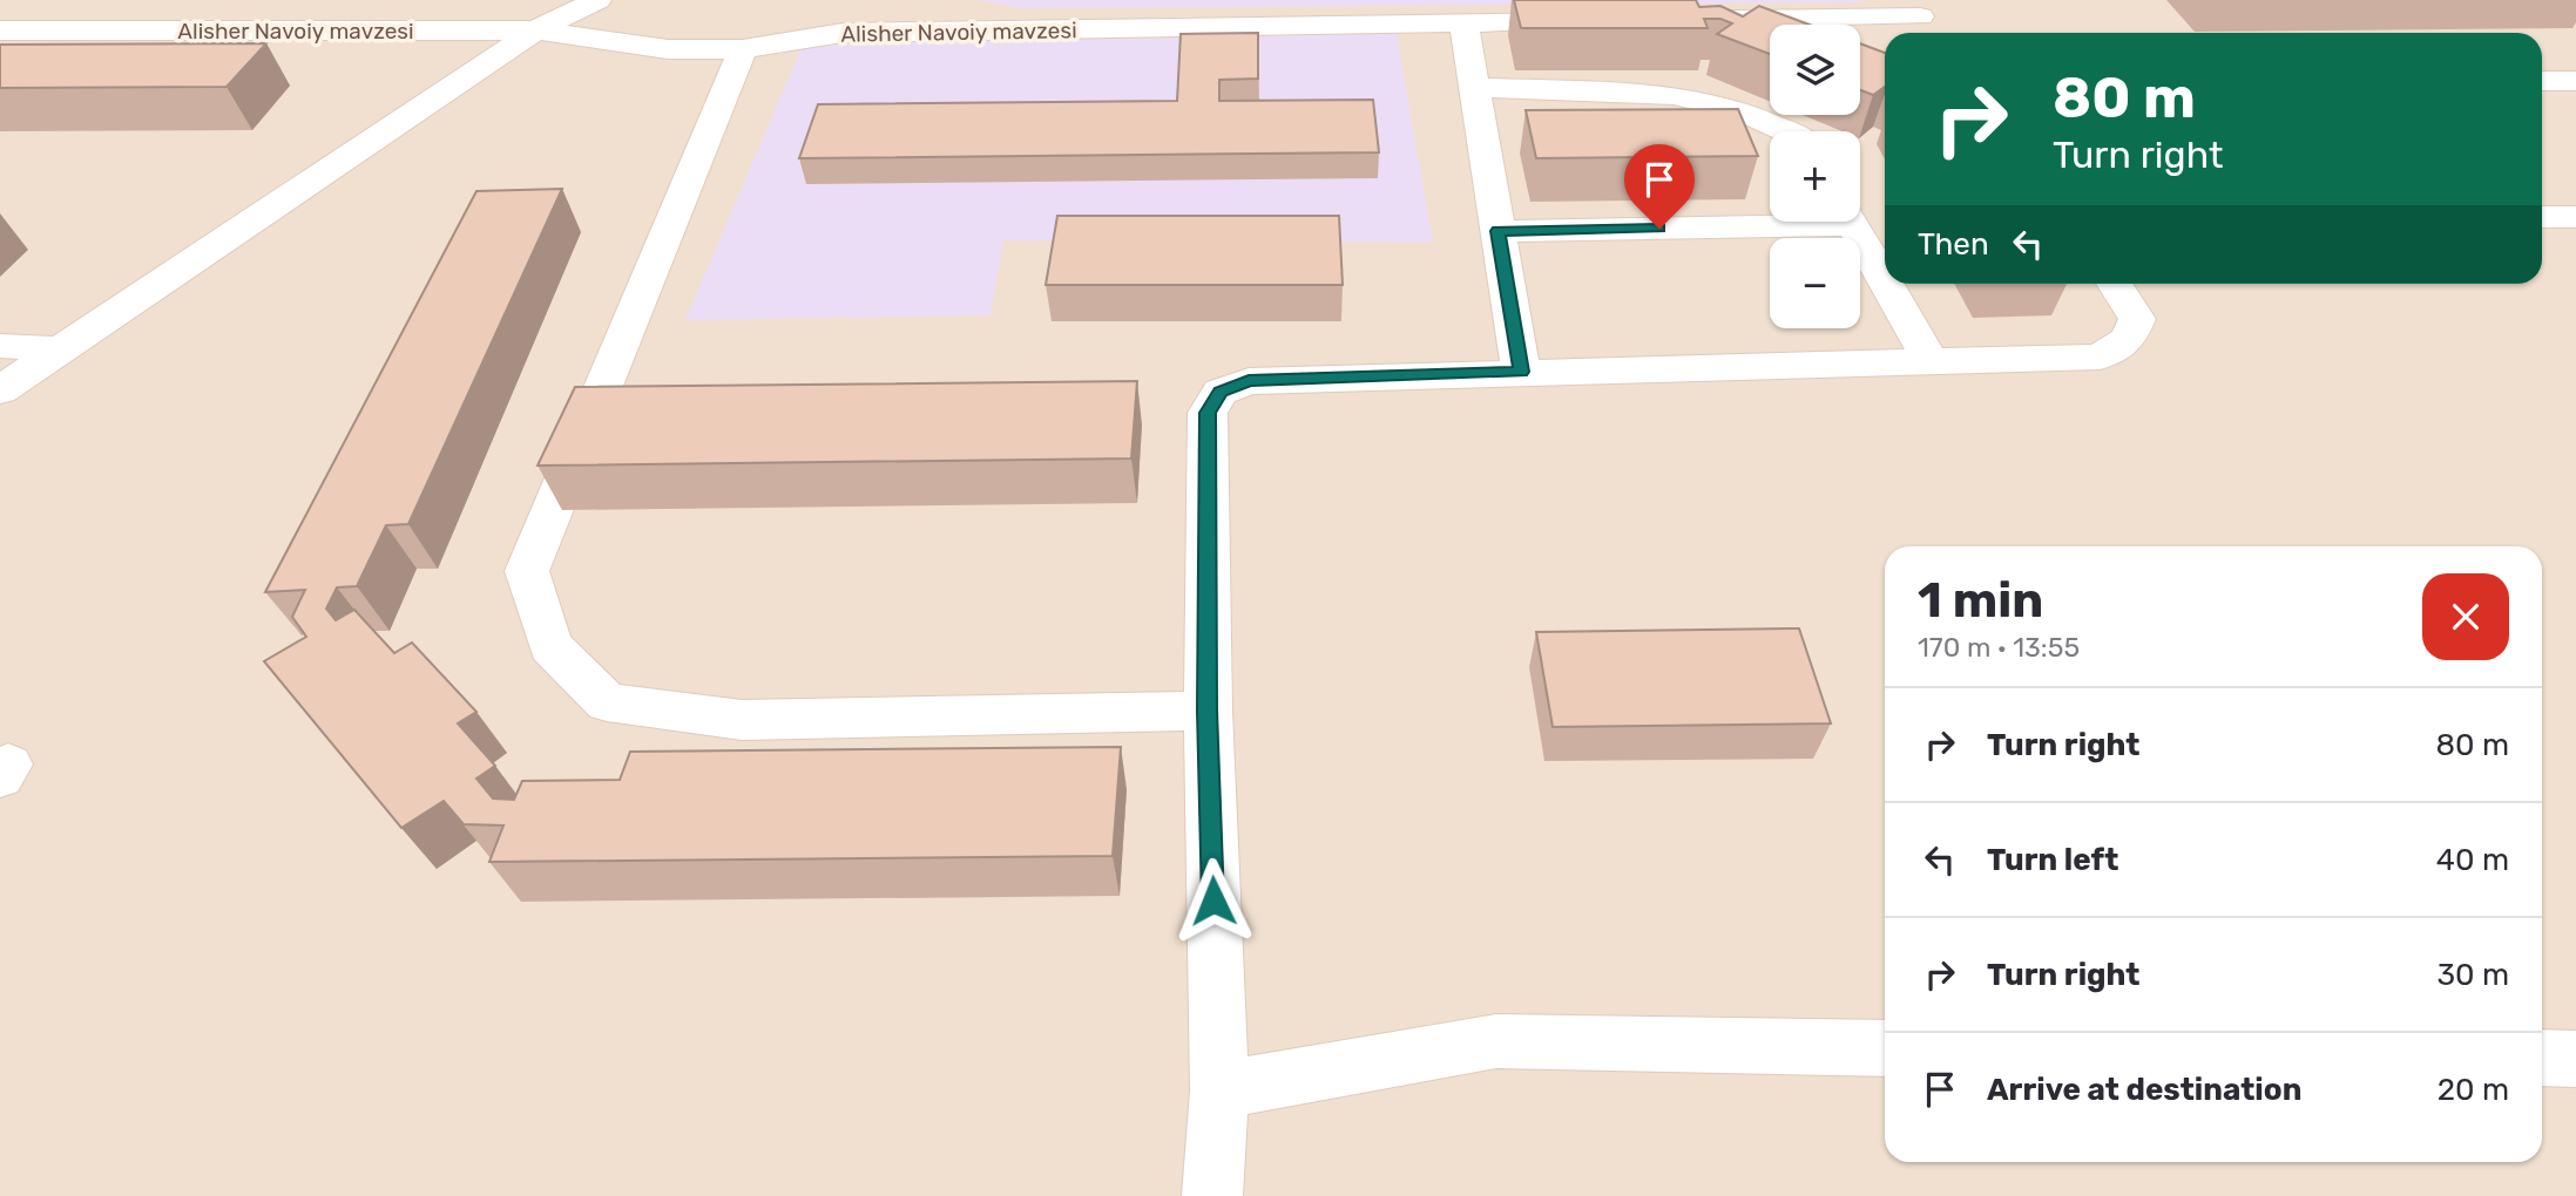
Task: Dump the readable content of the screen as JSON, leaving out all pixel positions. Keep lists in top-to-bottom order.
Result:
{
  "streets": {
    "street": ["Alisher Navoiy mavzesi"]
  },
  "page": {
    "map_buttons": ["+", "−"],
    "turn": ["80 m", "Turn right"],
    "then": "Then",
    "heading": ["1 min", "170 m · 13:55"],
    "list": [
      {
        "name": "Turn right",
        "value": "80 m"
      },
      {
        "name": "Turn left",
        "value": "40 m"
      },
      {
        "name": "Turn right",
        "value": "30 m"
      },
      {
        "name": "Arrive at destination",
        "value": "20 m"
      }
    ]
  }
}
